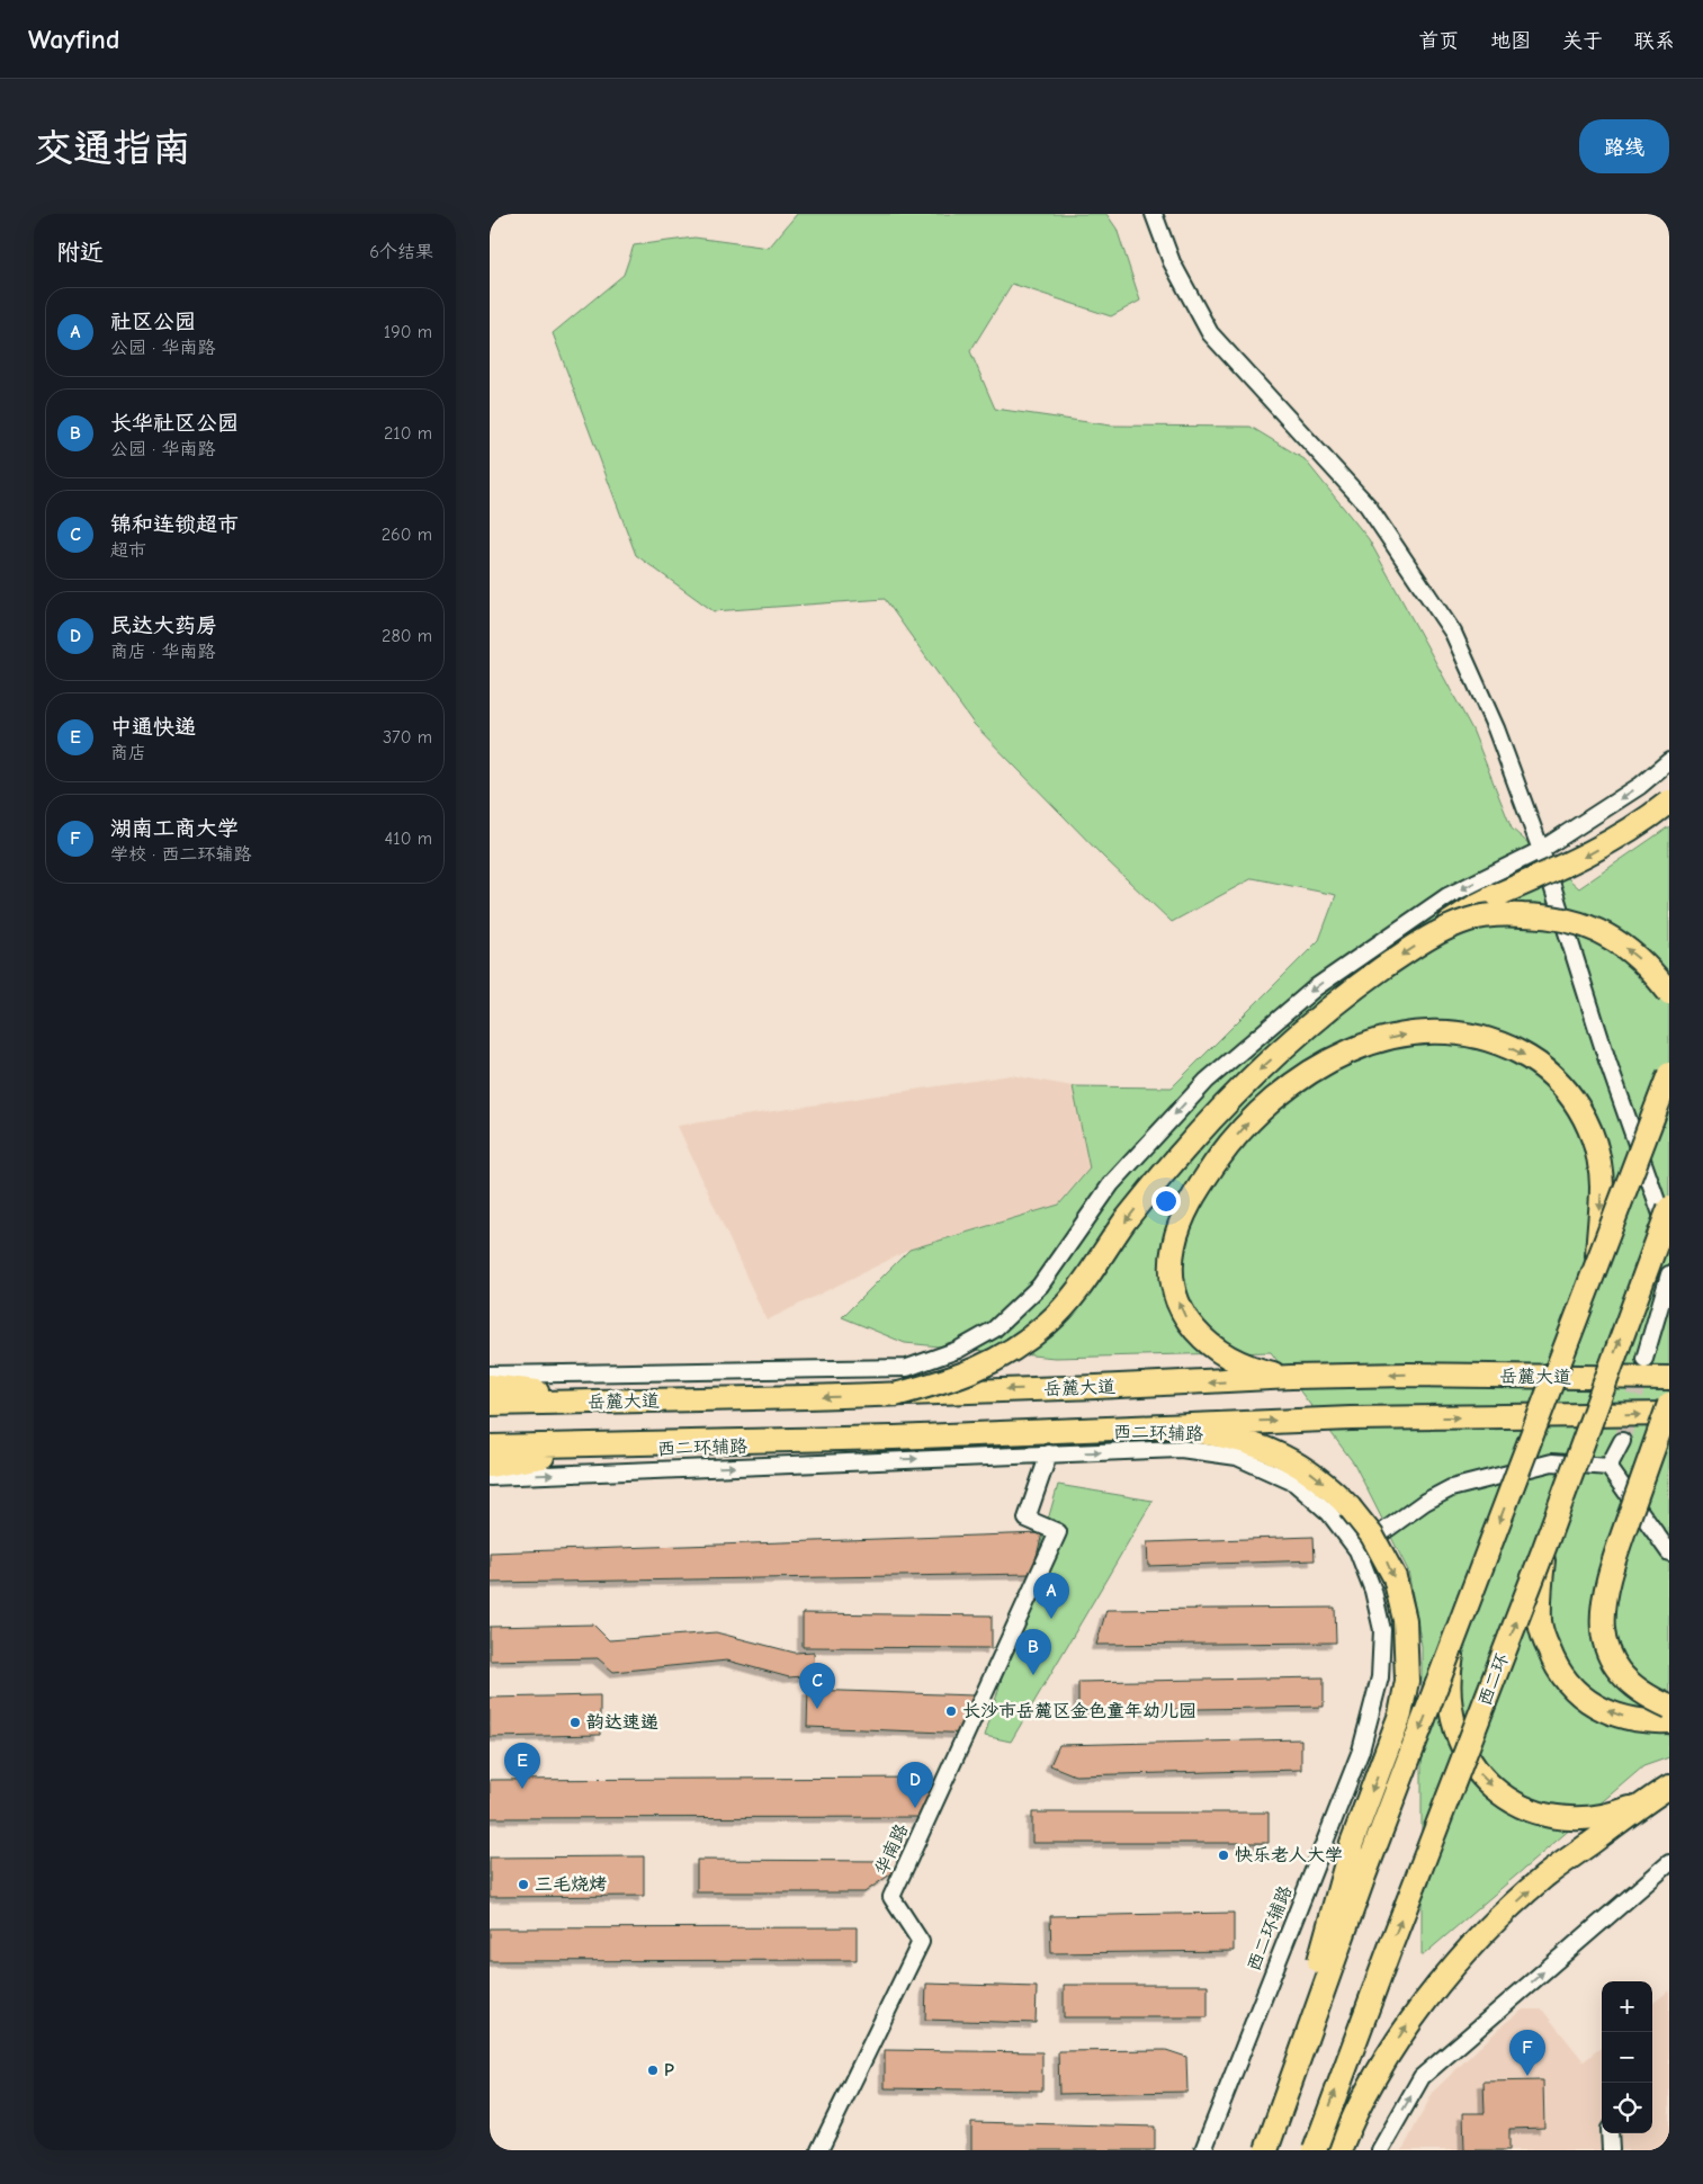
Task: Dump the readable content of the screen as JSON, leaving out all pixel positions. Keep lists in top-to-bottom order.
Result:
{
  "streets": {
    "highway": ["岳麓大道", "西二环"],
    "street": ["西二环辅路", "华南路"]
  },
  "crossings": [
    ["西二环辅路", "华南路"]
  ],
  "one_way": ["西二环辅路"],
  "places": [
    "长沙市岳麓区金色童年幼儿园",
    "韵达速递",
    "快乐老人大学",
    "三毛烧烤",
    "P"
  ],
  "page": {
    "header": "Wayfind",
    "nav": [
      "首页",
      "地图",
      "关于",
      "联系"
    ],
    "buttons": "路线",
    "title": "交通指南",
    "heading": ["附近", "6个结果"],
    "list": [
      {
        "mark": "A",
        "name": "社区公园",
        "note": "公园 · 华南路",
        "value": "190 m"
      },
      {
        "mark": "B",
        "name": "长华社区公园",
        "note": "公园 · 华南路",
        "value": "210 m"
      },
      {
        "mark": "C",
        "name": "锦和连锁超市",
        "note": "超市",
        "value": "260 m"
      },
      {
        "mark": "D",
        "name": "民达大药房",
        "note": "商店 · 华南路",
        "value": "280 m"
      },
      {
        "mark": "E",
        "name": "中通快递",
        "note": "商店",
        "value": "370 m"
      },
      {
        "mark": "F",
        "name": "湖南工商大学",
        "note": "学校 · 西二环辅路",
        "value": "410 m"
      }
    ],
    "pins": [
      "A",
      "B",
      "C",
      "E",
      "D",
      "F"
    ],
    "map_buttons": ["+", "−"]
  }
}
